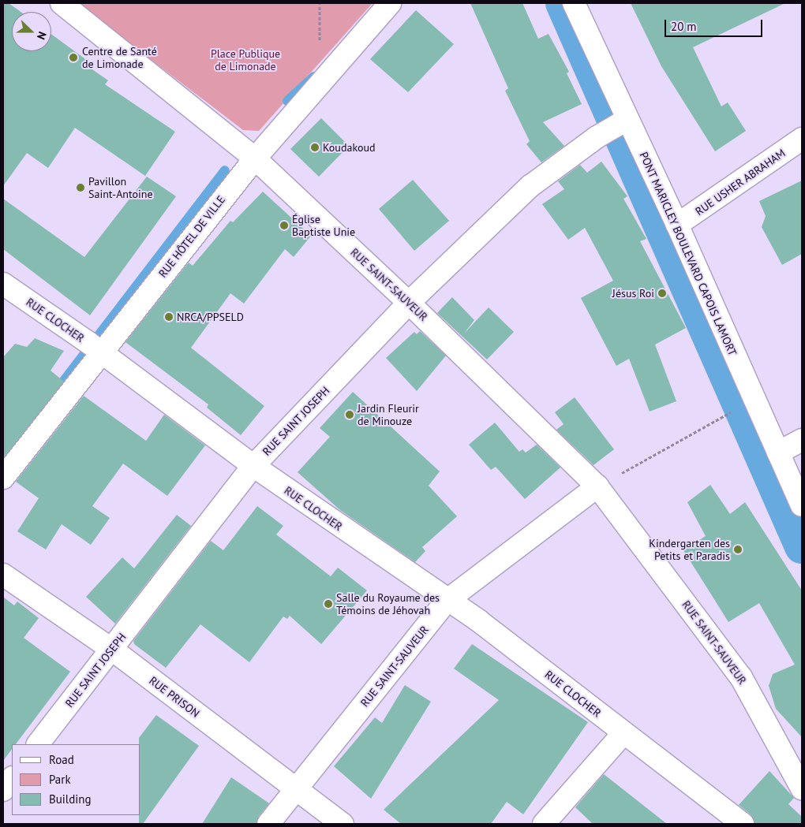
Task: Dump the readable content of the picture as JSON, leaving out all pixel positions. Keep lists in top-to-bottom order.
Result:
{
  "streets": {
    "street": [
      "RUE USHER ABRAHAM",
      "RUE HÔTEL DE VILLE",
      "PONT MARICLEY BOULEVARD CAPOIS LAMORT",
      "RUE SAINT-SAUVEUR",
      "RUE CLOCHER",
      "RUE SAINT JOSEPH",
      "RUE PRISON"
    ]
  },
  "crossings": [
    ["RUE USHER ABRAHAM", "PONT MARICLEY BOULEVARD CAPOIS LAMORT"],
    ["RUE HÔTEL DE VILLE", "RUE SAINT-SAUVEUR"],
    ["RUE HÔTEL DE VILLE", "RUE CLOCHER"],
    ["PONT MARICLEY BOULEVARD CAPOIS LAMORT", "RUE SAINT JOSEPH"],
    ["RUE SAINT-SAUVEUR", "RUE CLOCHER"],
    ["RUE SAINT-SAUVEUR", "RUE SAINT JOSEPH"],
    ["RUE SAINT-SAUVEUR", "RUE PRISON"],
    ["RUE CLOCHER", "RUE SAINT JOSEPH"],
    ["RUE SAINT JOSEPH", "RUE PRISON"]
  ],
  "parks": ["Place Publique de Limonade"],
  "places": [
    "Centre de Santé de Limonade",
    "Koudakoud",
    "Pavillon Saint-Antoine",
    "Église Baptiste Unie",
    "Jésus Roi",
    "NRCA/PPSELD",
    "Jardin Fleurir de Minouze",
    "Kindergarten des Petits et Paradis",
    "Salle du Royaume des Témoins de Jéhovah"
  ],
  "legend": ["Road", "Park", "Building"],
  "scale_bar": "20 m",
  "north": "right"
}
